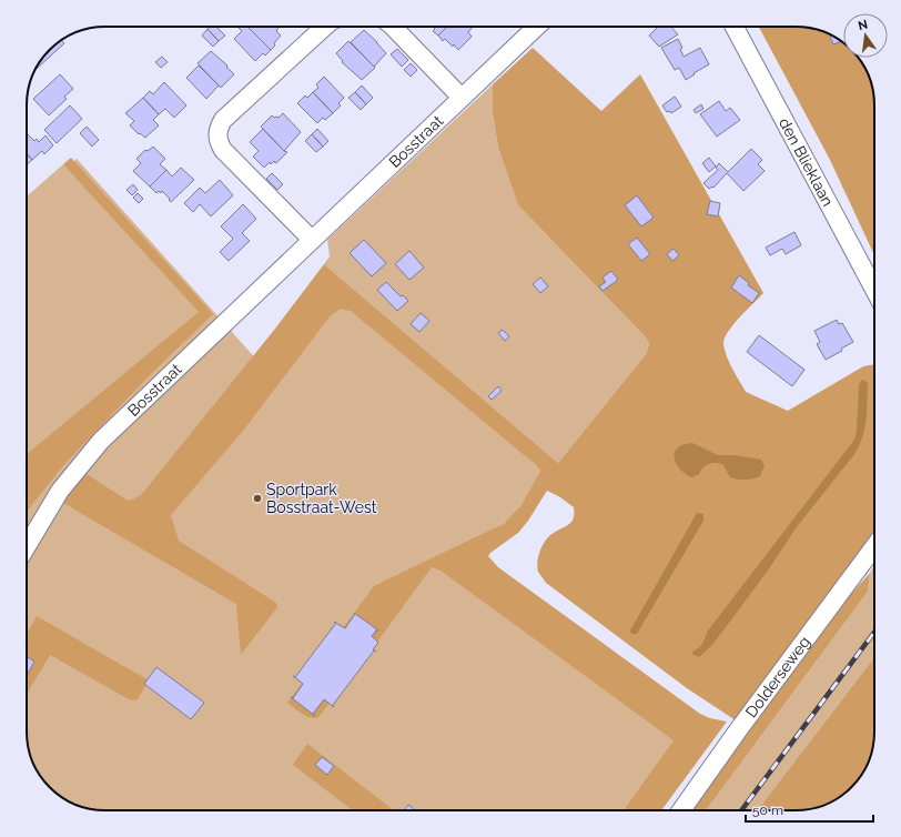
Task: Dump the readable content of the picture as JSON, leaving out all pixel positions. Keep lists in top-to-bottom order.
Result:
{
  "streets": {
    "street": ["Bosstraat", "den Blieklaan", "Dolderseweg"]
  },
  "places": ["Sportpark Bosstraat-West"],
  "scale_bar": "50 m",
  "north": "top"
}
